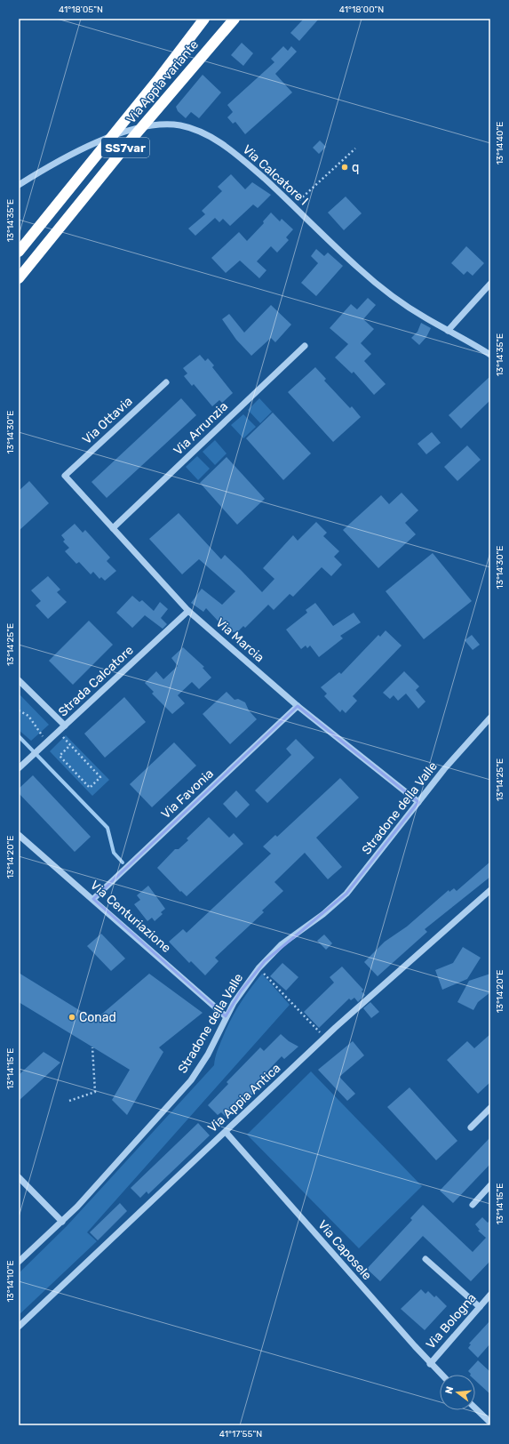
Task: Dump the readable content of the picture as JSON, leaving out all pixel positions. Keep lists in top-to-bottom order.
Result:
{
  "streets": {
    "highway": ["Via Appia variante", "SS7var"],
    "street": [
      "Via Calcatore I",
      "Via Ottavia",
      "Via Arrunzia",
      "Via Marcia",
      "Strada Calcatore",
      "Via Favonia",
      "Stradone della Valle",
      "Via Centuriazione",
      "Via Appia Antica",
      "Via Caposele",
      "Via Bologna"
    ]
  },
  "crossings": [
    ["Via Ottavia", "Via Marcia"],
    ["Via Arrunzia", "Via Marcia"],
    ["Via Marcia", "Strada Calcatore"],
    ["Via Marcia", "Via Favonia"],
    ["Via Marcia", "Stradone della Valle"],
    ["Via Favonia", "Via Centuriazione"],
    ["Stradone della Valle", "Via Centuriazione"],
    ["Via Appia Antica", "Via Caposele"],
    ["Via Caposele", "Via Bologna"]
  ],
  "places": ["q", "Conad"],
  "north": "left",
  "coordinates": [
    "41°18'05\"N",
    "41°18'00\"N",
    "13°14'40\"E",
    "13°14'35\"E",
    "13°14'30\"E",
    "13°14'25\"E",
    "13°14'20\"E",
    "13°14'15\"E",
    "13°14'10\"E",
    "41°17'55\"N"
  ]
}
